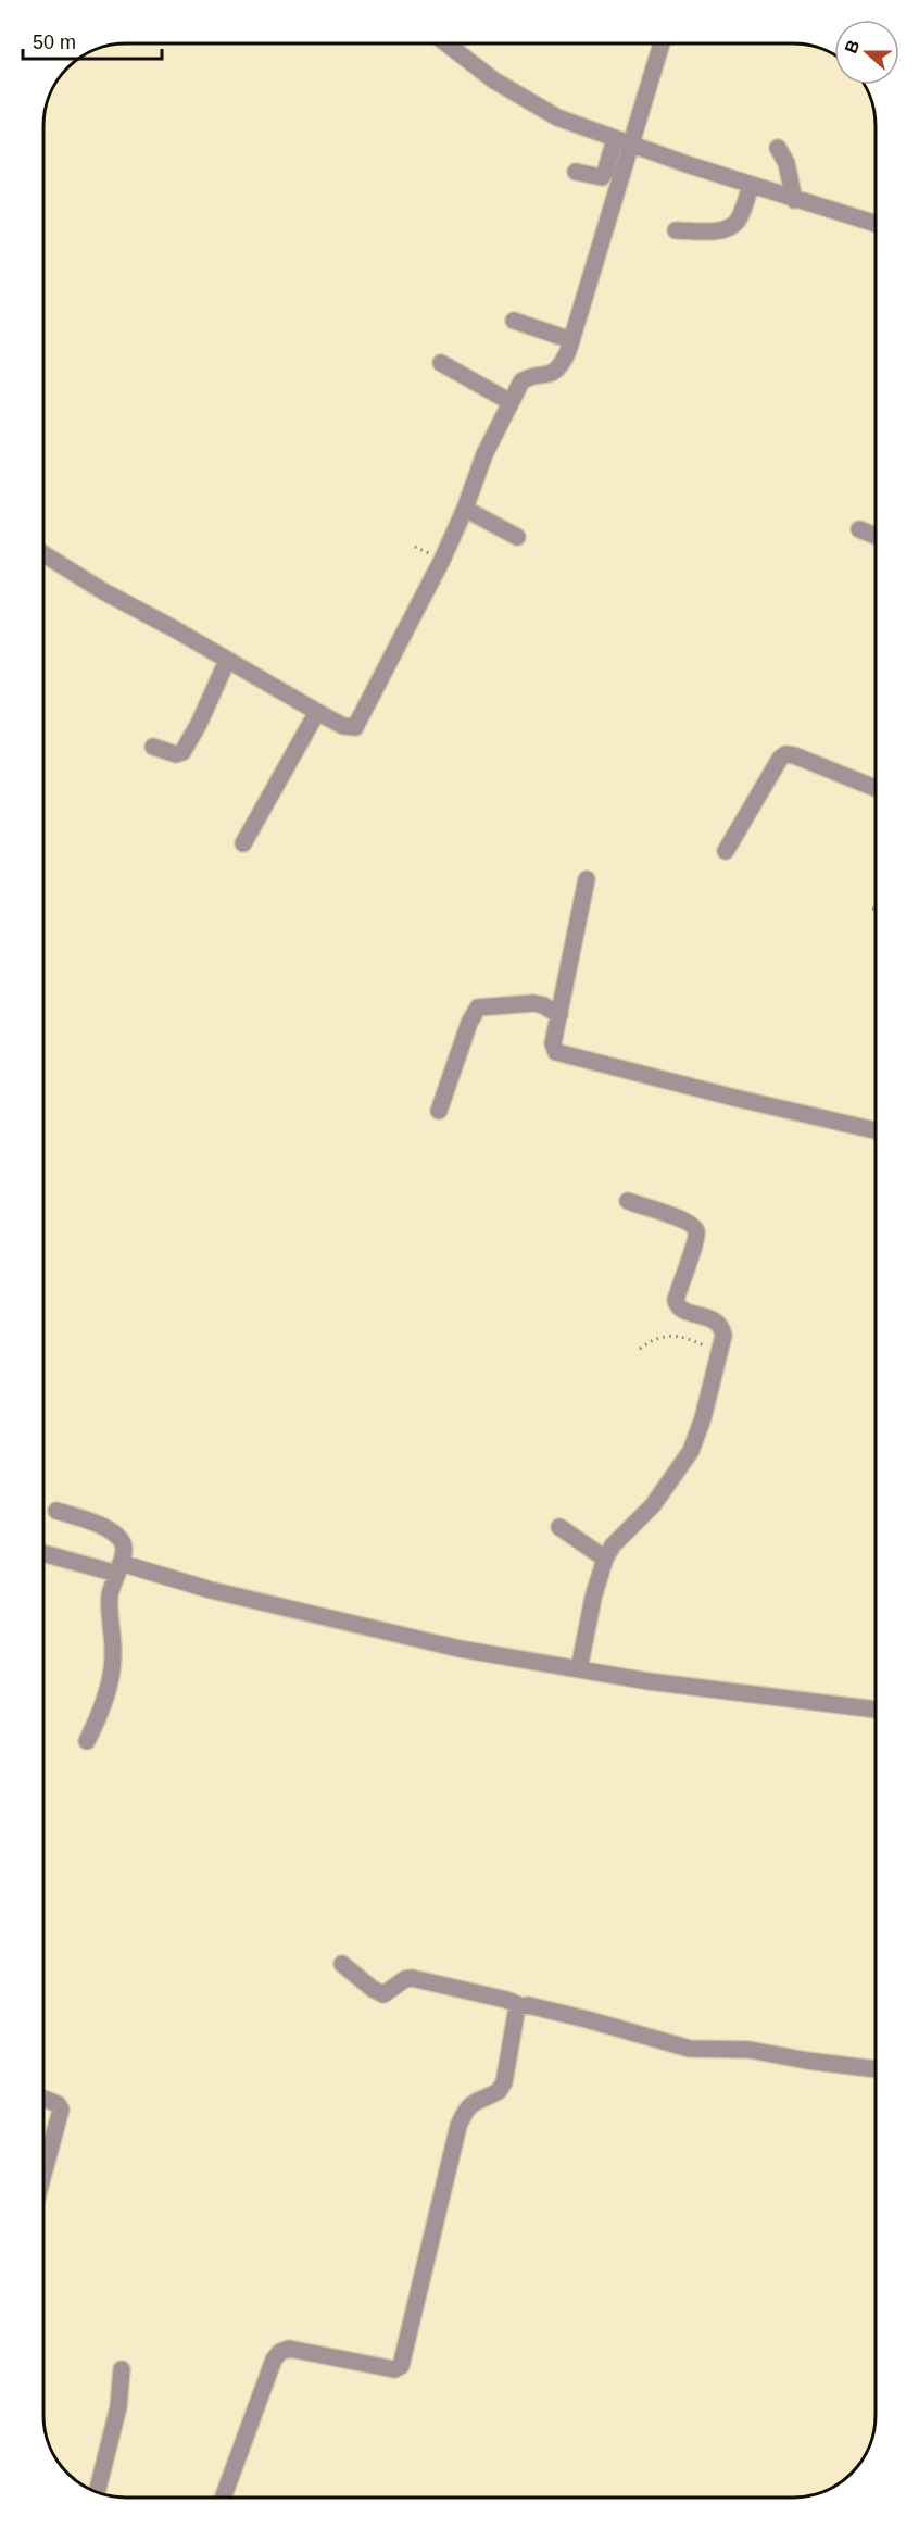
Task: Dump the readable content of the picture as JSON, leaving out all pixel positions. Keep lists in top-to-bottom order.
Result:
{
  "scale_bar": "50 m",
  "north": "left"
}
